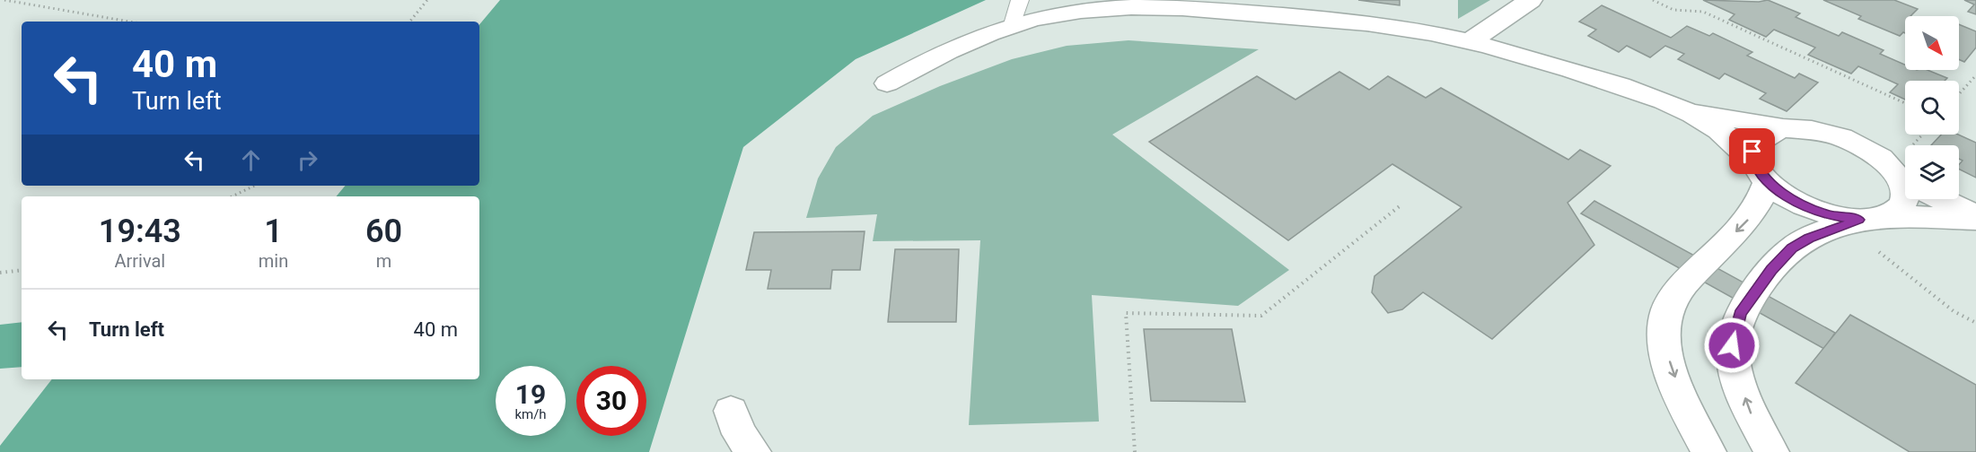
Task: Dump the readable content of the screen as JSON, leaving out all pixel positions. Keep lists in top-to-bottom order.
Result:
{
  "north": "bottom right",
  "page": {
    "turn": ["40 m", "Turn left"],
    "eta": [
      "19:43",
      "Arrival",
      "1",
      "min",
      "60",
      "m"
    ],
    "list": [
      {
        "name": "Turn left",
        "value": "40 m"
      }
    ],
    "speed": "19 km/h",
    "limit": "30"
  }
}
